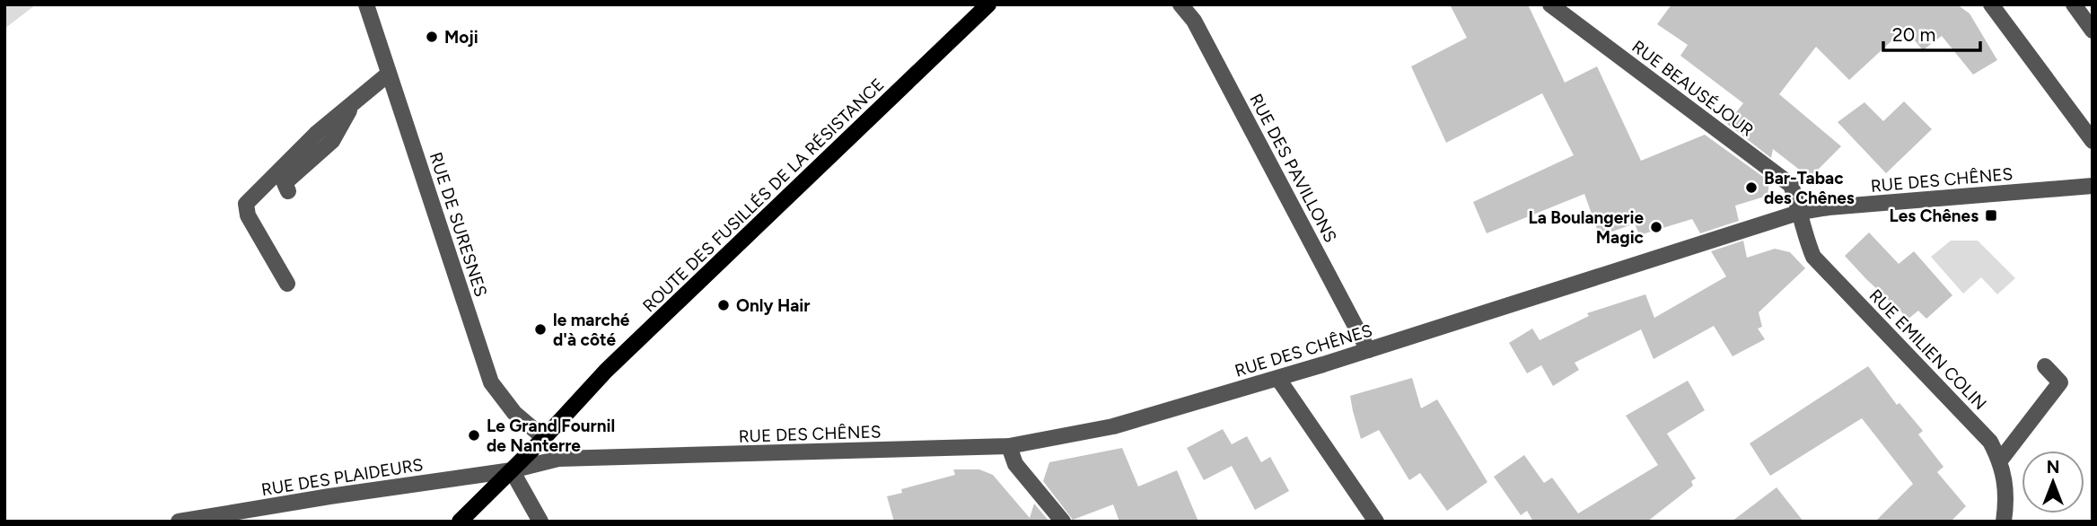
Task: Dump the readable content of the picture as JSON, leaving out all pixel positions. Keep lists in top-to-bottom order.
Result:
{
  "streets": {
    "main road": ["ROUTE DES FUSILLÉS DE LA RÉSISTANCE"],
    "street": [
      "RUE BEAUSÉJOUR",
      "RUE DES PAVILLONS",
      "RUE DES CHÊNES",
      "RUE DE SURESNES",
      "RUE EMILIEN COLIN",
      "RUE DES PLAIDEURS"
    ]
  },
  "crossings": [
    ["RUE BEAUSÉJOUR", "RUE DES CHÊNES"],
    ["RUE BEAUSÉJOUR", "RUE EMILIEN COLIN"],
    ["RUE DES PAVILLONS", "RUE DES CHÊNES"],
    ["RUE DES CHÊNES", "ROUTE DES FUSILLÉS DE LA RÉSISTANCE"],
    ["RUE DES CHÊNES", "RUE EMILIEN COLIN"],
    ["RUE DES CHÊNES", "RUE DES PLAIDEURS"],
    ["ROUTE DES FUSILLÉS DE LA RÉSISTANCE", "RUE DE SURESNES"],
    ["ROUTE DES FUSILLÉS DE LA RÉSISTANCE", "RUE DES PLAIDEURS"]
  ],
  "places": {
    "other": [
      "Moji",
      "Bar-Tabac des Chênes",
      "La Boulangerie Magic",
      "Only Hair",
      "le marché d'à côté",
      "Le Grand Fournil de Nanterre"
    ],
    "transit": ["Les Chênes"]
  },
  "scale_bar": "20 m",
  "north": "top"
}
